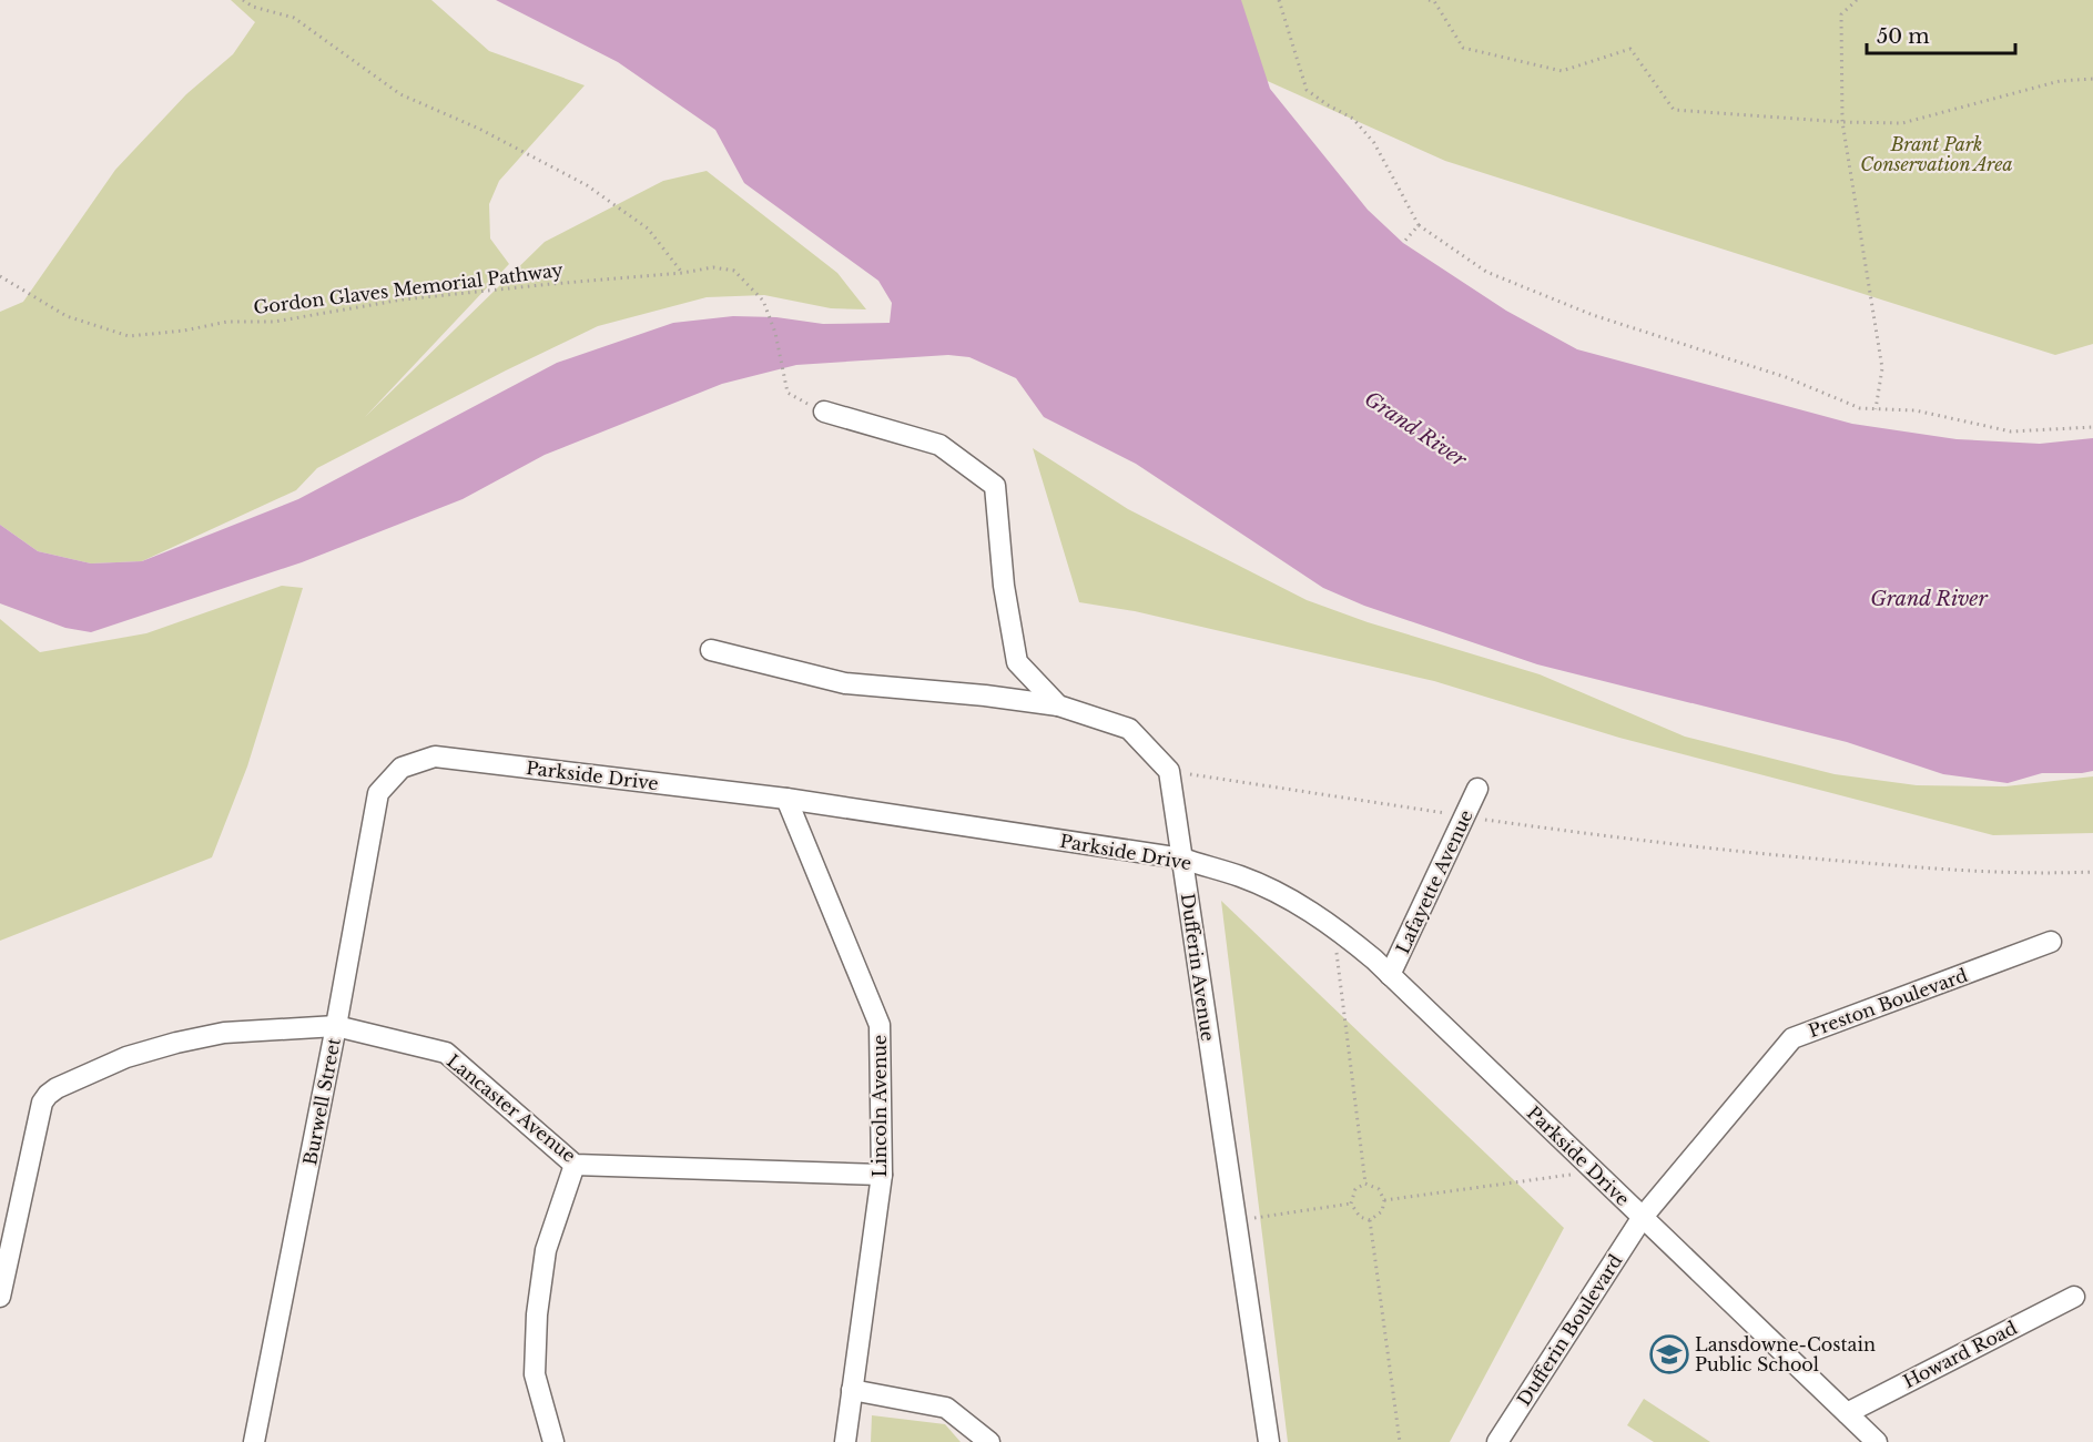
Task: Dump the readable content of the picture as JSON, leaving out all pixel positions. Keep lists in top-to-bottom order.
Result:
{
  "streets": {
    "street": [
      "Parkside Drive",
      "Lafayette Avenue",
      "Dufferin Avenue",
      "Preston Boulevard",
      "Burwell Street",
      "Lincoln Avenue",
      "Lancaster Avenue",
      "Dufferin Boulevard",
      "Howard Road"
    ],
    "path": ["Gordon Glaves Memorial Pathway"]
  },
  "crossings": [
    ["Parkside Drive", "Lafayette Avenue"],
    ["Parkside Drive", "Dufferin Avenue"],
    ["Parkside Drive", "Preston Boulevard"],
    ["Parkside Drive", "Burwell Street"],
    ["Parkside Drive", "Lincoln Avenue"],
    ["Parkside Drive", "Dufferin Boulevard"],
    ["Parkside Drive", "Howard Road"],
    ["Preston Boulevard", "Dufferin Boulevard"],
    ["Burwell Street", "Lancaster Avenue"],
    ["Lincoln Avenue", "Lancaster Avenue"]
  ],
  "water": ["Grand River"],
  "parks": ["Brant Park Conservation Area"],
  "places": {
    "school or university": ["Lansdowne-Costain Public School"]
  },
  "scale_bar": "50 m"
}
